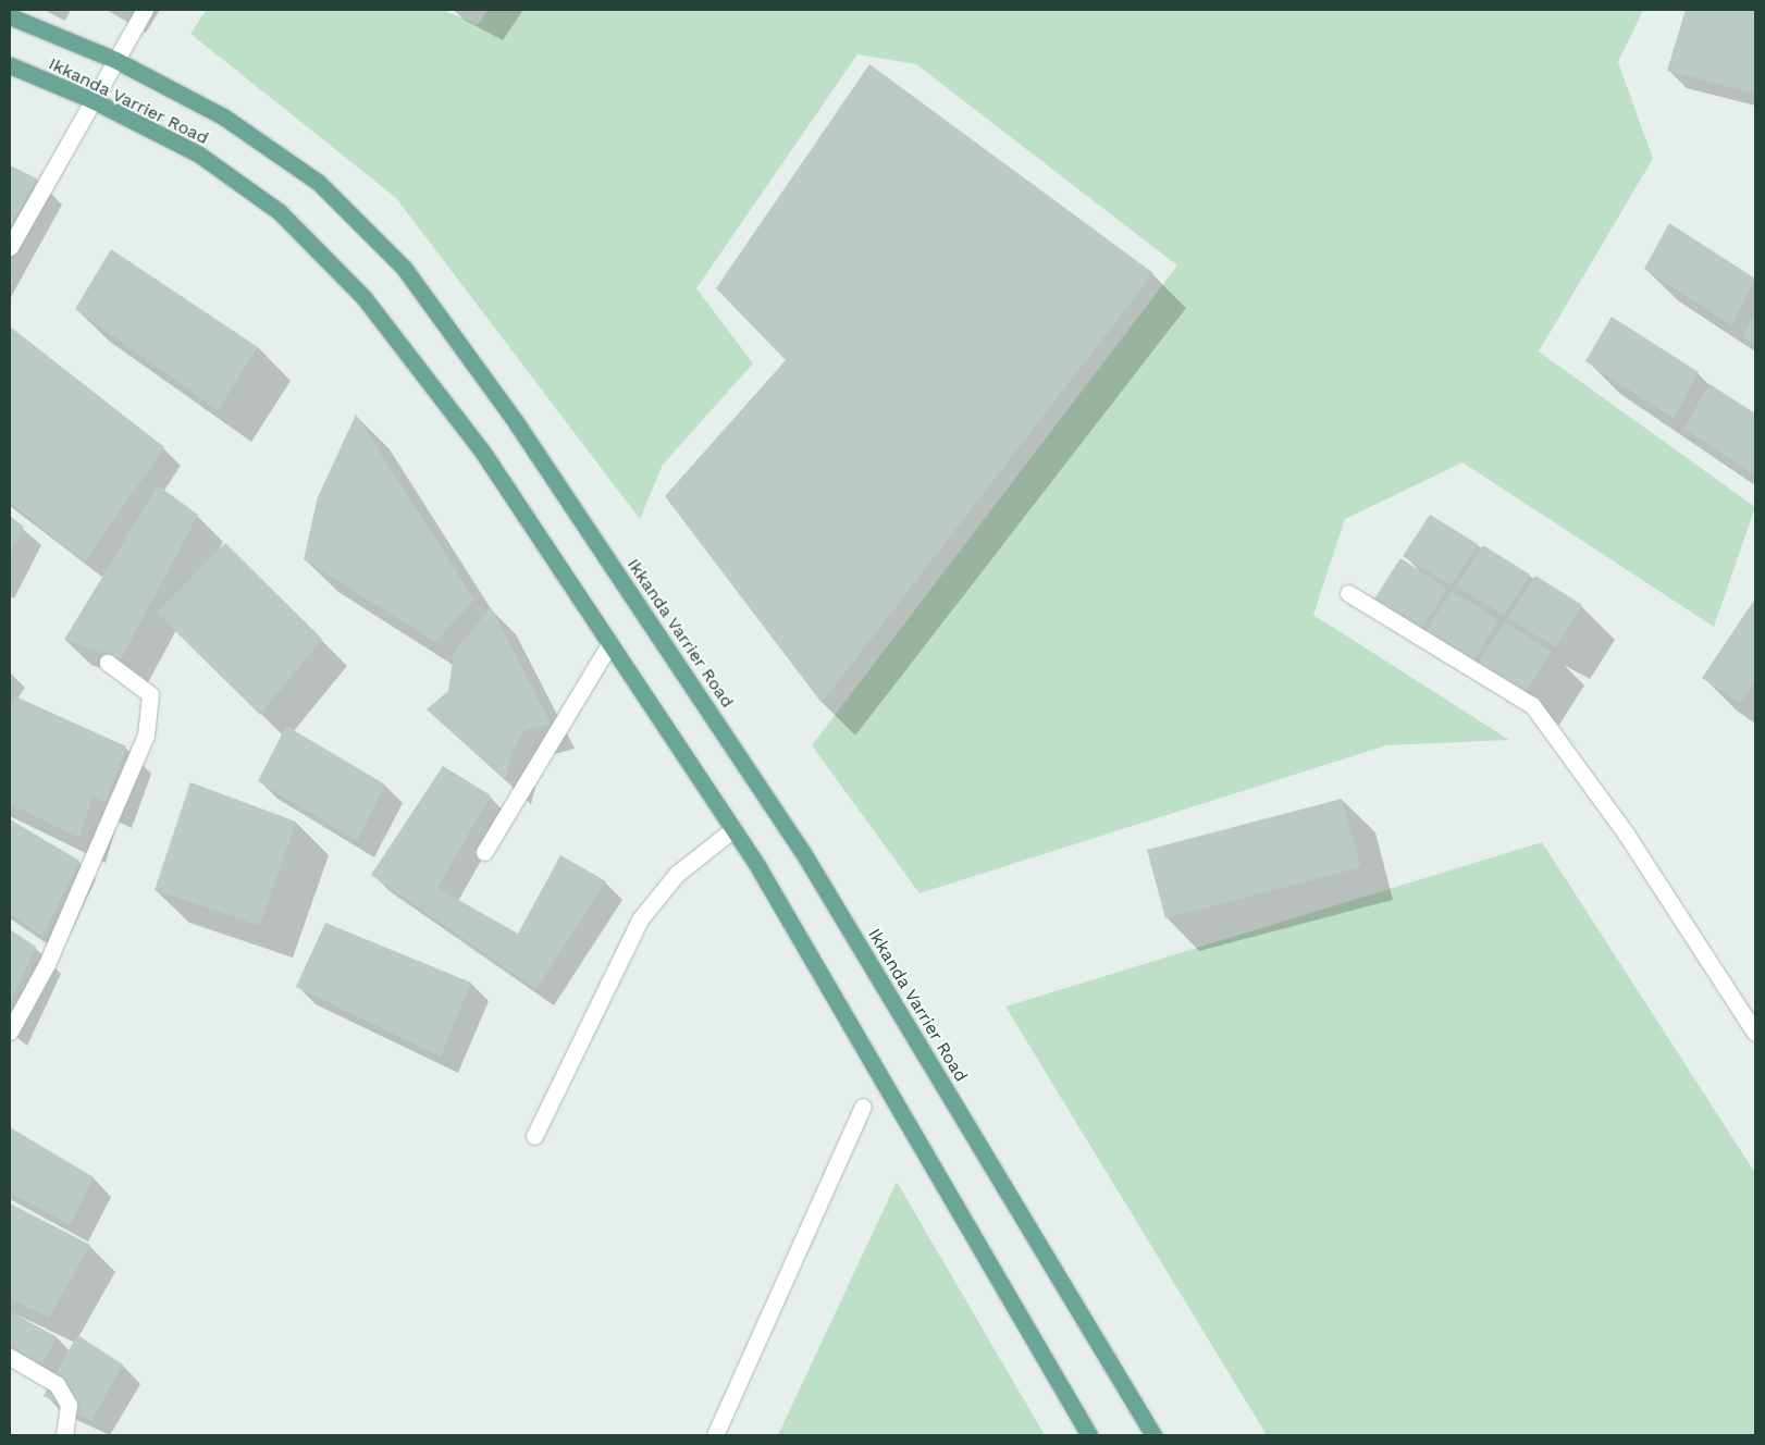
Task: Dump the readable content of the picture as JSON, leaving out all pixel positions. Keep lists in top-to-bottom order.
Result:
{
  "streets": {
    "main road": ["Ikkanda Varrier Road"]
  }
}
